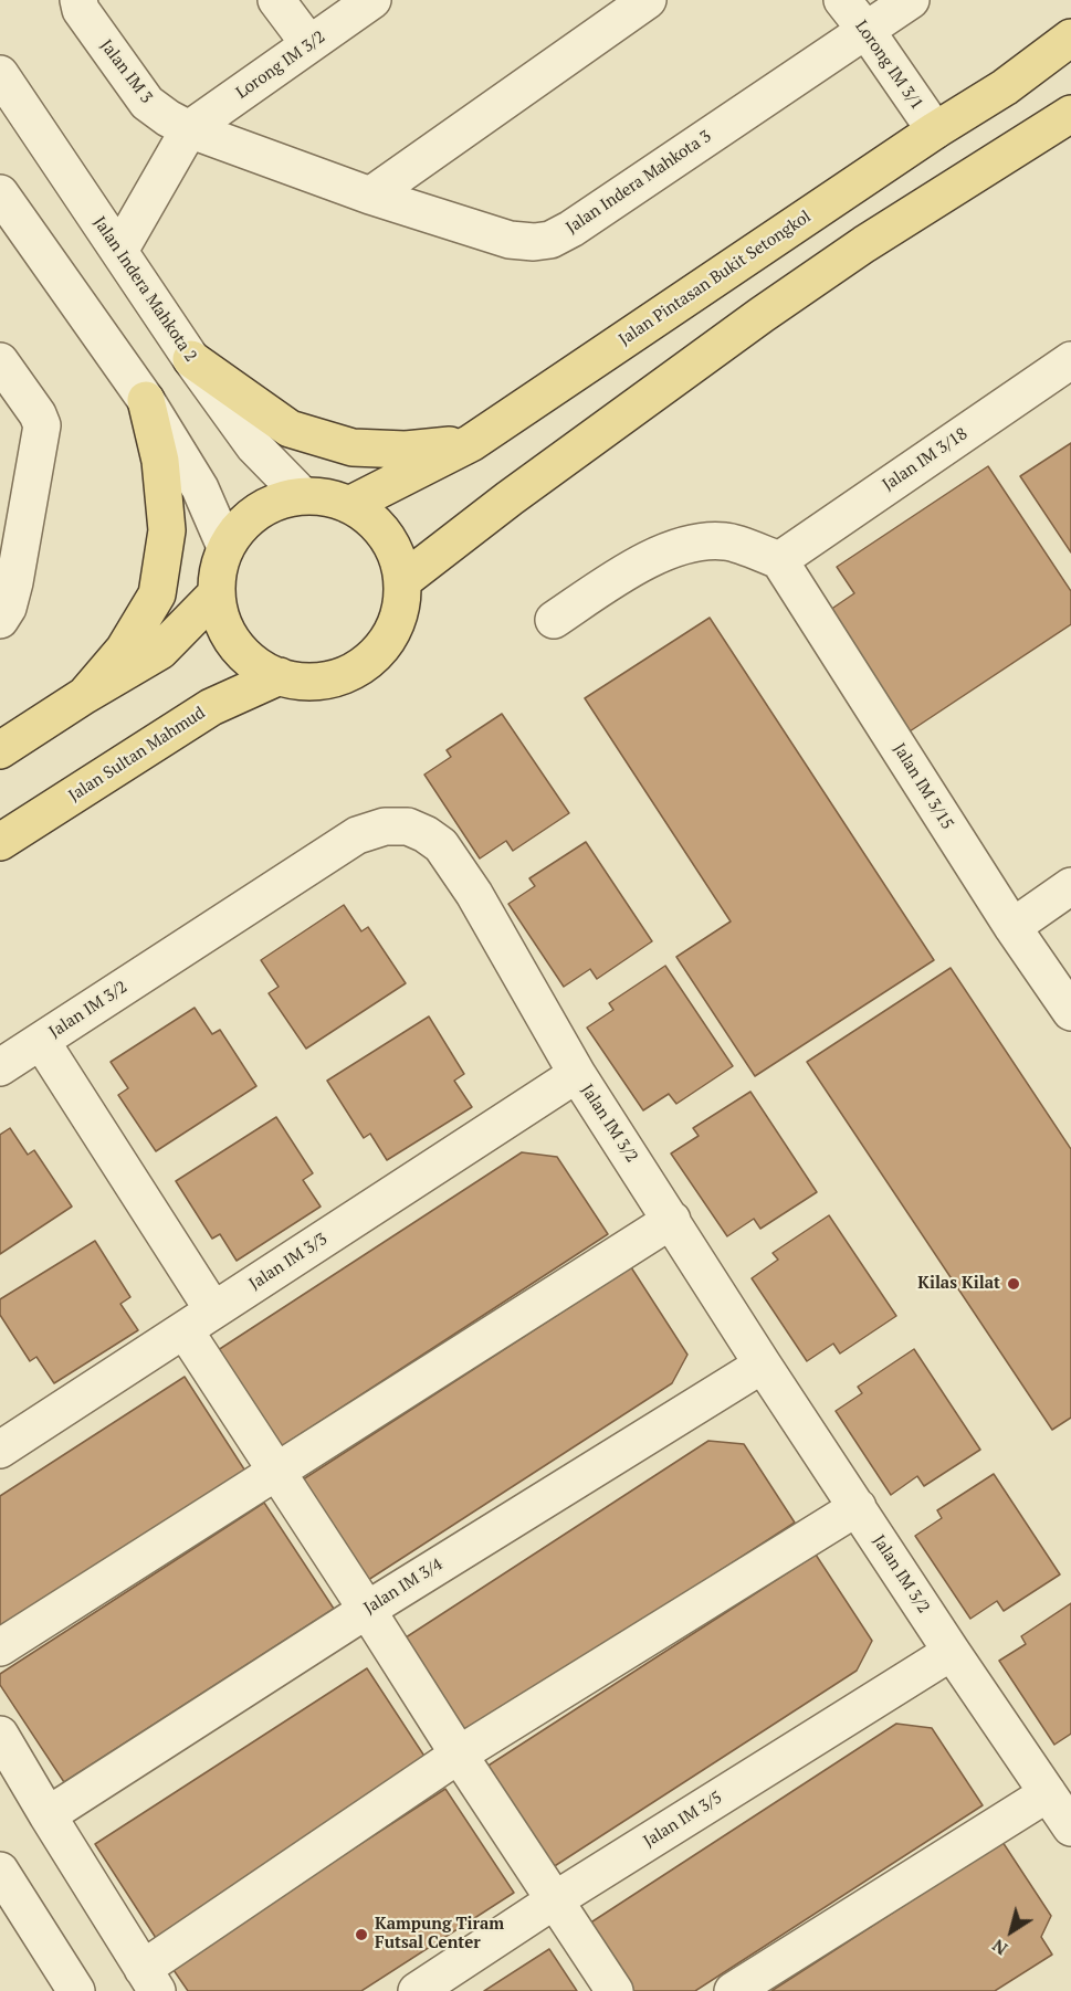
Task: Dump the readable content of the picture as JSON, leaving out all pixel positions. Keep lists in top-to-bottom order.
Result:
{
  "streets": {
    "main road": ["Jalan Pintasan Bukit Setongkol", "Jalan Sultan Mahmud"],
    "street": [
      "Lorong IM 3/2",
      "Lorong IM 3/1",
      "Jalan IM 3",
      "Jalan Indera Mahkota 3",
      "Jalan Indera Mahkota 2",
      "Jalan IM 3/18",
      "Jalan IM 3/15",
      "Jalan IM 3/2",
      "Jalan IM 3/3",
      "Jalan IM 3/4",
      "Jalan IM 3/5"
    ]
  },
  "crossings": [
    ["Lorong IM 3/2", "Jalan IM 3"],
    ["Lorong IM 3/2", "Jalan Indera Mahkota 3"],
    ["Lorong IM 3/1", "Jalan Indera Mahkota 3"],
    ["Lorong IM 3/1", "Jalan Pintasan Bukit Setongkol"],
    ["Jalan IM 3", "Jalan Indera Mahkota 3"],
    ["Jalan Pintasan Bukit Setongkol", "Jalan Indera Mahkota 2"],
    ["Jalan Pintasan Bukit Setongkol", "Jalan Sultan Mahmud"],
    ["Jalan Indera Mahkota 2", "Jalan Sultan Mahmud"],
    ["Jalan IM 3/18", "Jalan IM 3/15"],
    ["Jalan IM 3/2", "Jalan IM 3/3"],
    ["Jalan IM 3/2", "Jalan IM 3/4"],
    ["Jalan IM 3/2", "Jalan IM 3/5"]
  ],
  "places": ["Kilas Kilat", "Kampung Tiram Futsal Center"],
  "north": "bottom left"
}
